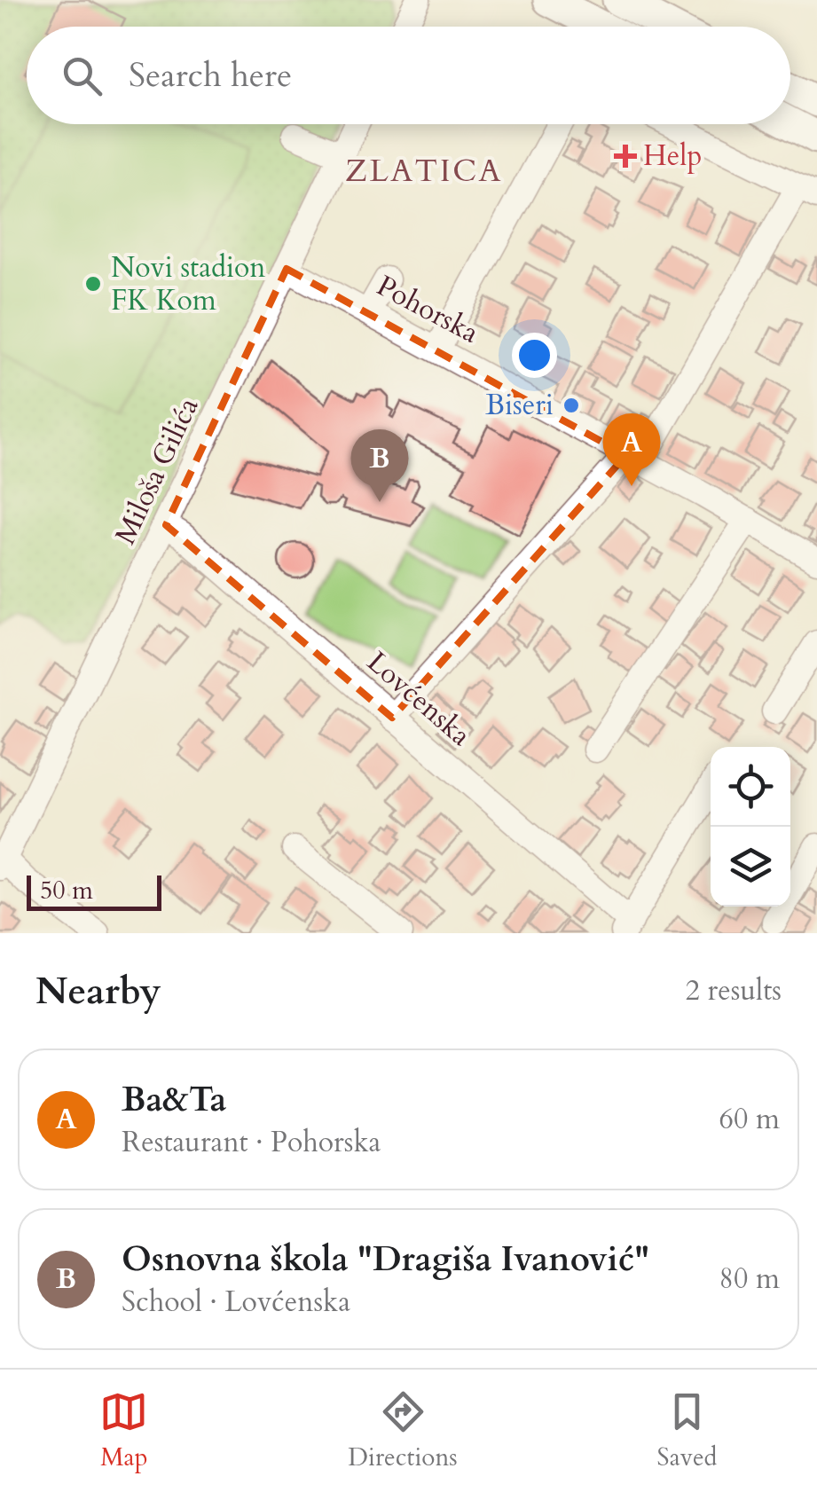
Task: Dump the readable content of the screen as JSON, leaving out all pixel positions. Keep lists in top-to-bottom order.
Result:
{
  "streets": {
    "street": ["Pohorska", "Miloša Gilića", "Lovćenska"]
  },
  "crossings": [
    ["Pohorska", "Miloša Gilića"],
    ["Miloša Gilića", "Lovćenska"]
  ],
  "districts": ["ZLATICA"],
  "places": {
    "health": ["Help"],
    "other": ["Novi stadion FK Kom", "Biseri"]
  },
  "scale_bar": "50 m",
  "page": {
    "search": "Search here",
    "pins": ["A", "B"],
    "scale": "50 m",
    "heading": ["Nearby", "2 results"],
    "list": [
      {
        "mark": "A",
        "name": "Ba&Ta",
        "note": "Restaurant · Pohorska",
        "value": "60 m"
      },
      {
        "mark": "B",
        "name": "Osnovna škola \"Dragiša Ivanović\"",
        "note": "School · Lovćenska",
        "value": "80 m"
      }
    ],
    "nav": ["Map", "Directions", "Saved"]
  }
}
